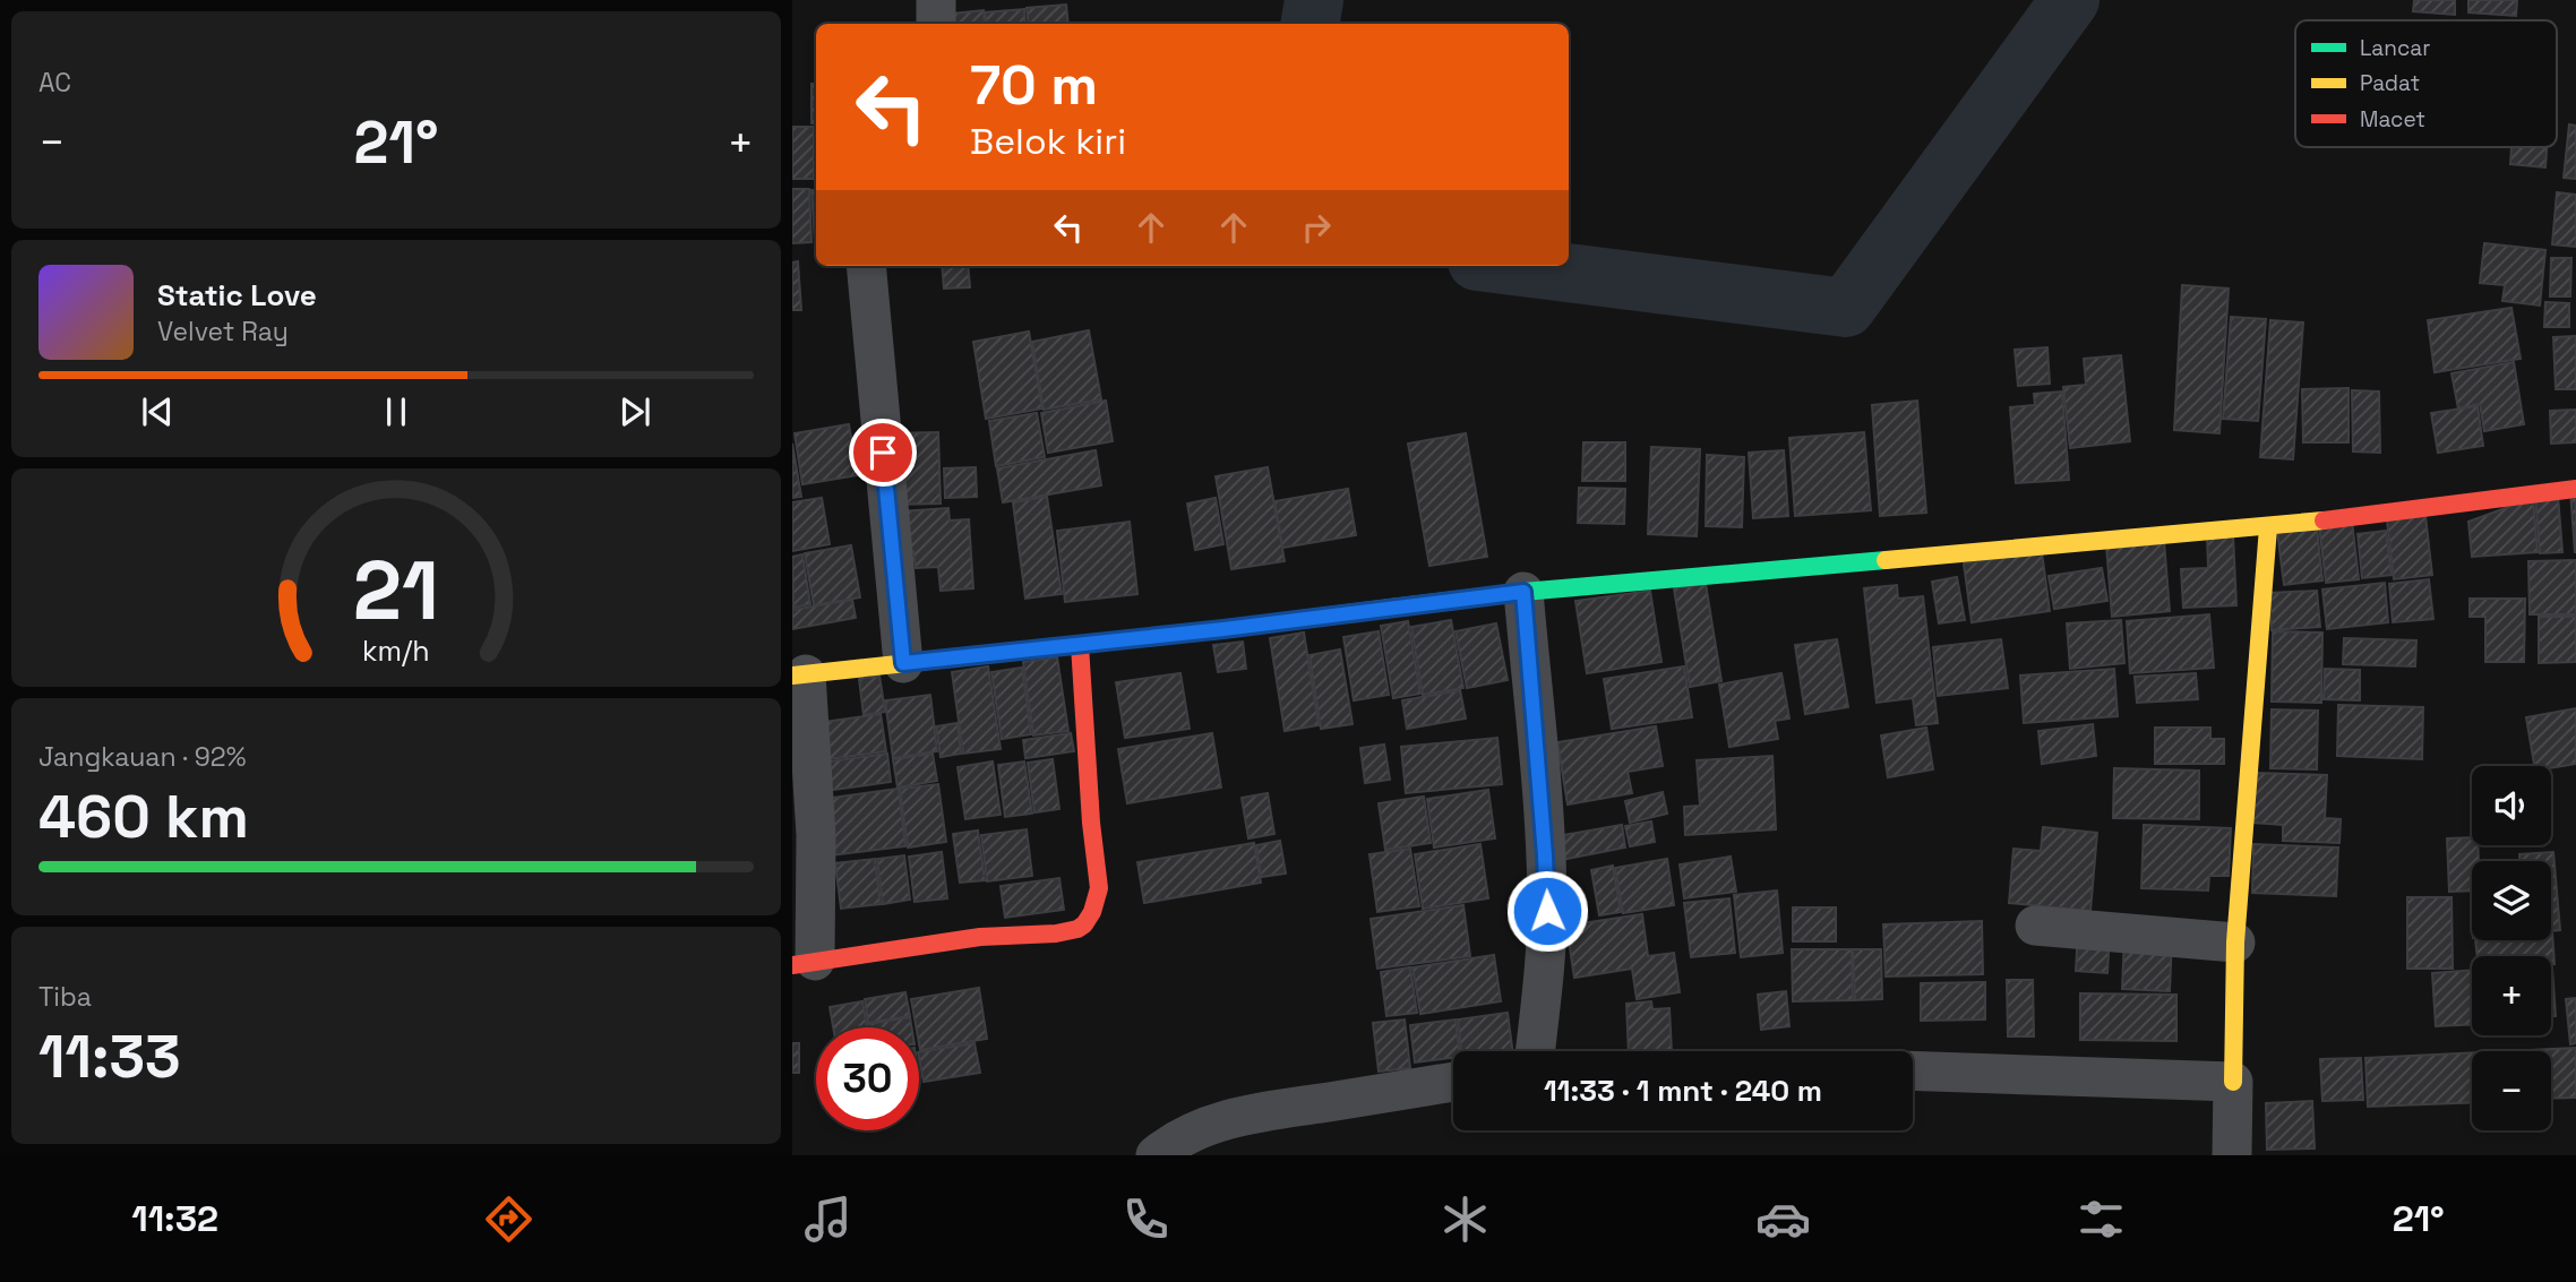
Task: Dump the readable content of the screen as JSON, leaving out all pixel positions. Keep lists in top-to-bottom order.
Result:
{
  "legend": ["Lancar", "Padat", "Macet"],
  "page": {
    "tile": [
      "AC",
      ["Jangkauan · 92%", "460 km"],
      ["Tiba", "11:33"]
    ],
    "turn": ["70 m", "Belok kiri"],
    "heat": ["−", "21°", "+"],
    "song": ["Static Love", "Velvet Ray"],
    "map_buttons": ["+", "−"],
    "limit": "30",
    "trip": "11:33 · 1 mnt · 240 m",
    "tabs": ["11:32", "21°"],
    "gauge": ["21", "km/h"]
  }
}
